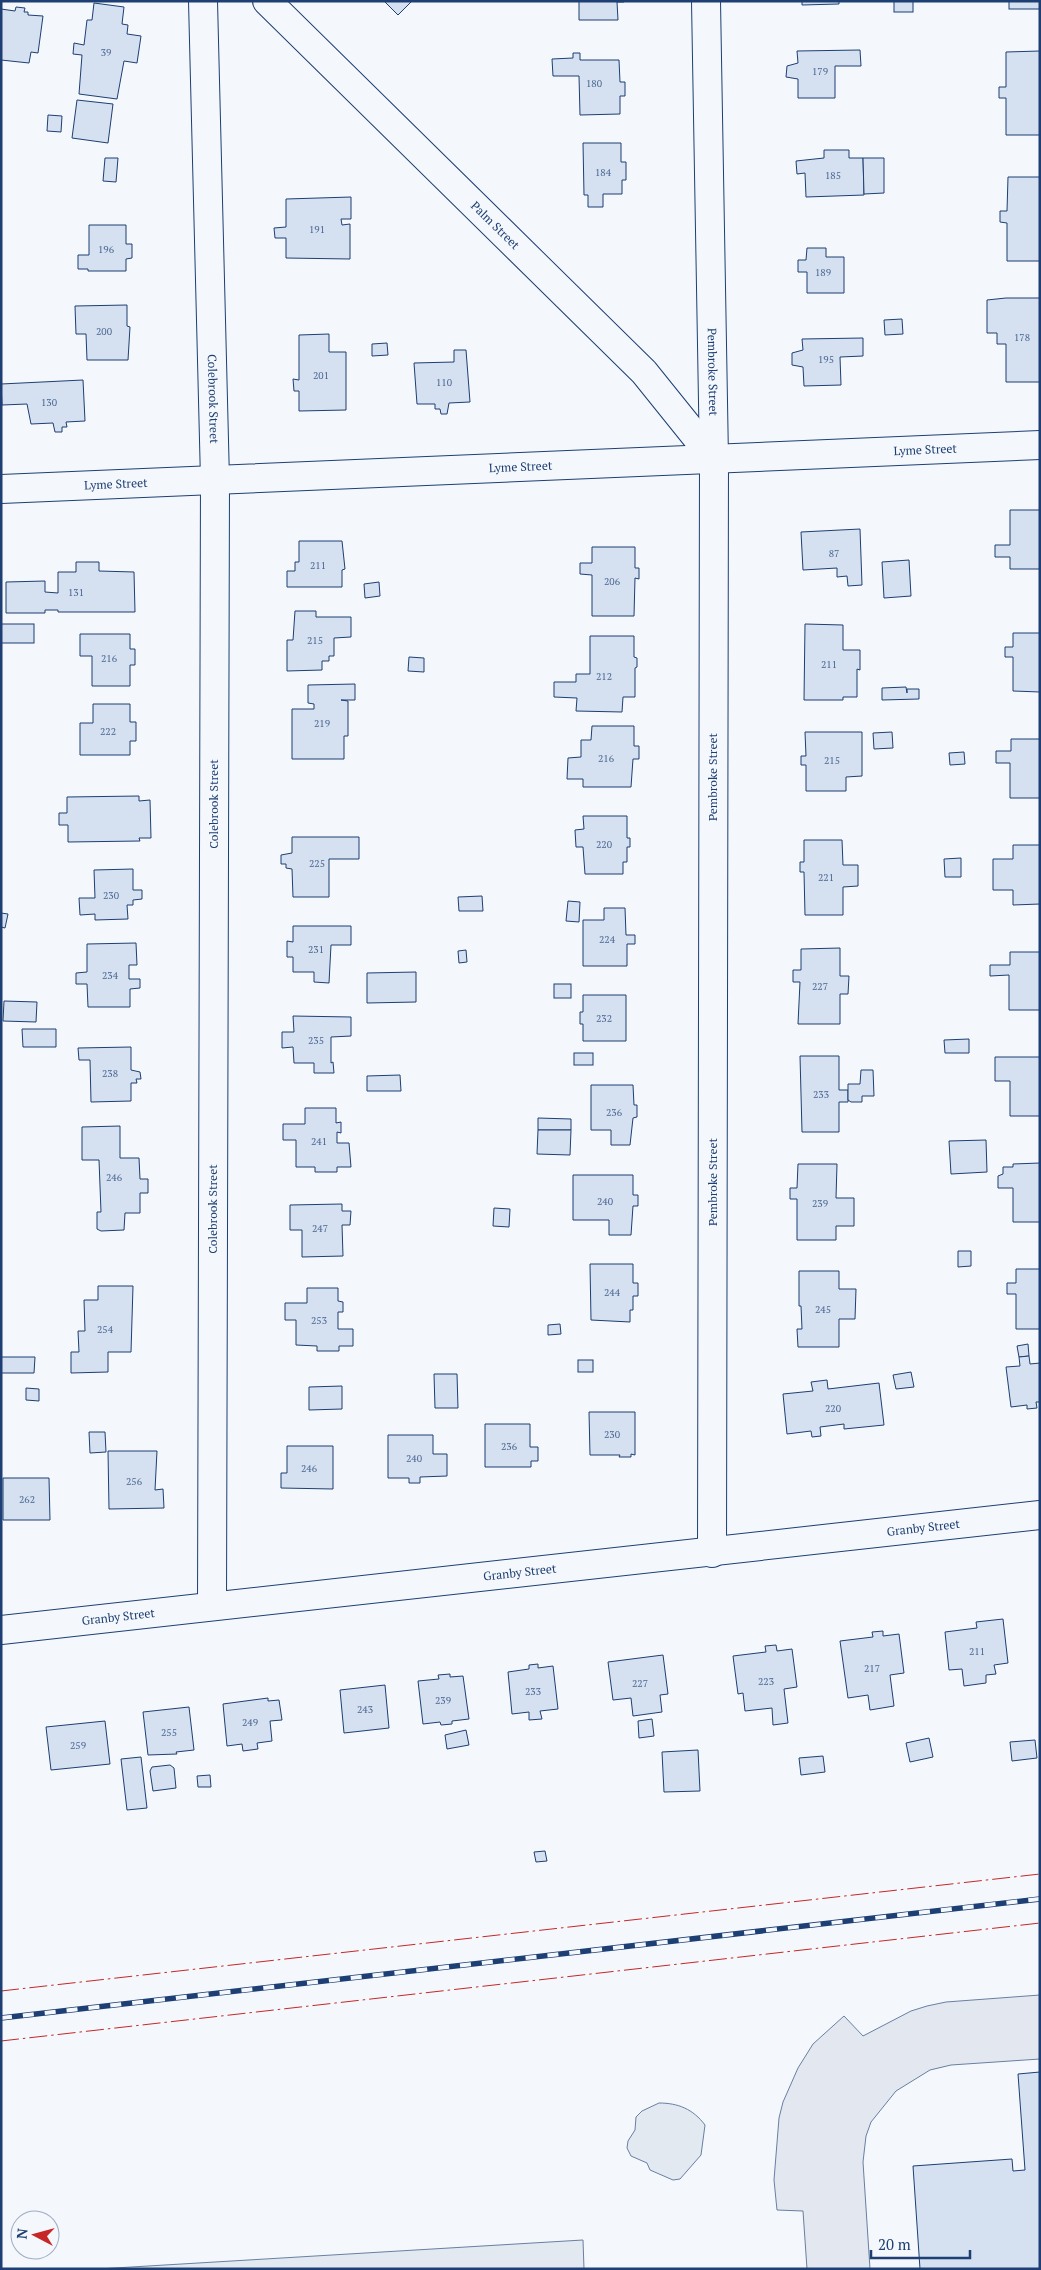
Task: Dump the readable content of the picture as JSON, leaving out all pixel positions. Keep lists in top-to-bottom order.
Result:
{
  "streets": {
    "street": [
      "Palm Street",
      "Pembroke Street",
      "Colebrook Street",
      "Lyme Street",
      "Granby Street"
    ]
  },
  "crossings": [
    ["Palm Street", "Pembroke Street"],
    ["Palm Street", "Lyme Street"],
    ["Pembroke Street", "Lyme Street"],
    ["Pembroke Street", "Granby Street"],
    ["Colebrook Street", "Lyme Street"],
    ["Colebrook Street", "Granby Street"]
  ],
  "house_numbers": [
    "39",
    "179",
    "180",
    "184",
    "185",
    "191",
    "196",
    "189",
    "200",
    "178",
    "195",
    "201",
    "110",
    "130",
    "87",
    "211",
    "206",
    "131",
    "215",
    "216",
    "211",
    "212",
    "219",
    "222",
    "216",
    "215",
    "220",
    "225",
    "221",
    "230",
    "224",
    "231",
    "234",
    "227",
    "232",
    "235",
    "238",
    "233",
    "236",
    "241",
    "246",
    "240",
    "239",
    "247",
    "244",
    "245",
    "253",
    "254",
    "220",
    "230",
    "236",
    "240",
    "246",
    "256",
    "262",
    "211",
    "217",
    "223",
    "227",
    "233",
    "239",
    "243",
    "249",
    "255",
    "259"
  ],
  "scale_bar": "20 m",
  "north": "left"
}
